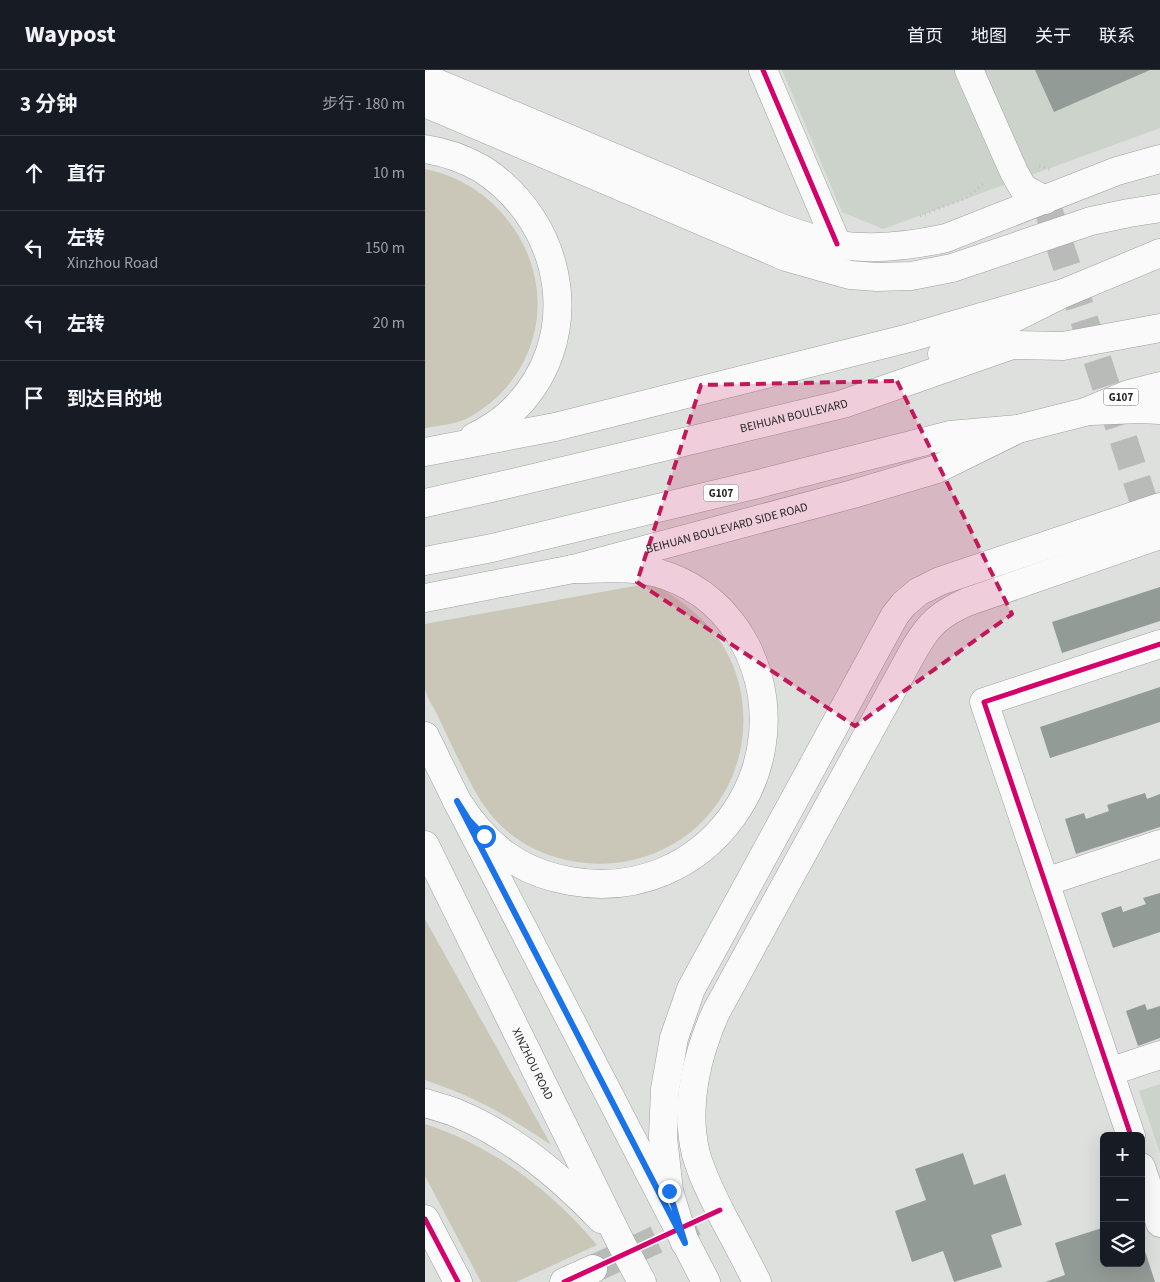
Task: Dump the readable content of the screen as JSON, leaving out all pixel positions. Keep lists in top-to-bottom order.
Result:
{
  "streets": {
    "main road": [
      "G107",
      "BEIHUAN BOULEVARD",
      "BEIHUAN BOULEVARD SIDE ROAD",
      "XINZHOU ROAD"
    ]
  },
  "crossings": [
    ["G107", "BEIHUAN BOULEVARD SIDE ROAD"]
  ],
  "page": {
    "header": "Waypost",
    "nav": [
      "首页",
      "地图",
      "关于",
      "联系"
    ],
    "heading": ["3 分钟", "步行 · 180 m"],
    "list": [
      ["直行", "10 m"],
      ["左转", "Xinzhou Road", "150 m"],
      ["左转", "20 m"],
      "到达目的地"
    ],
    "map_buttons": ["+", "−"]
  }
}
